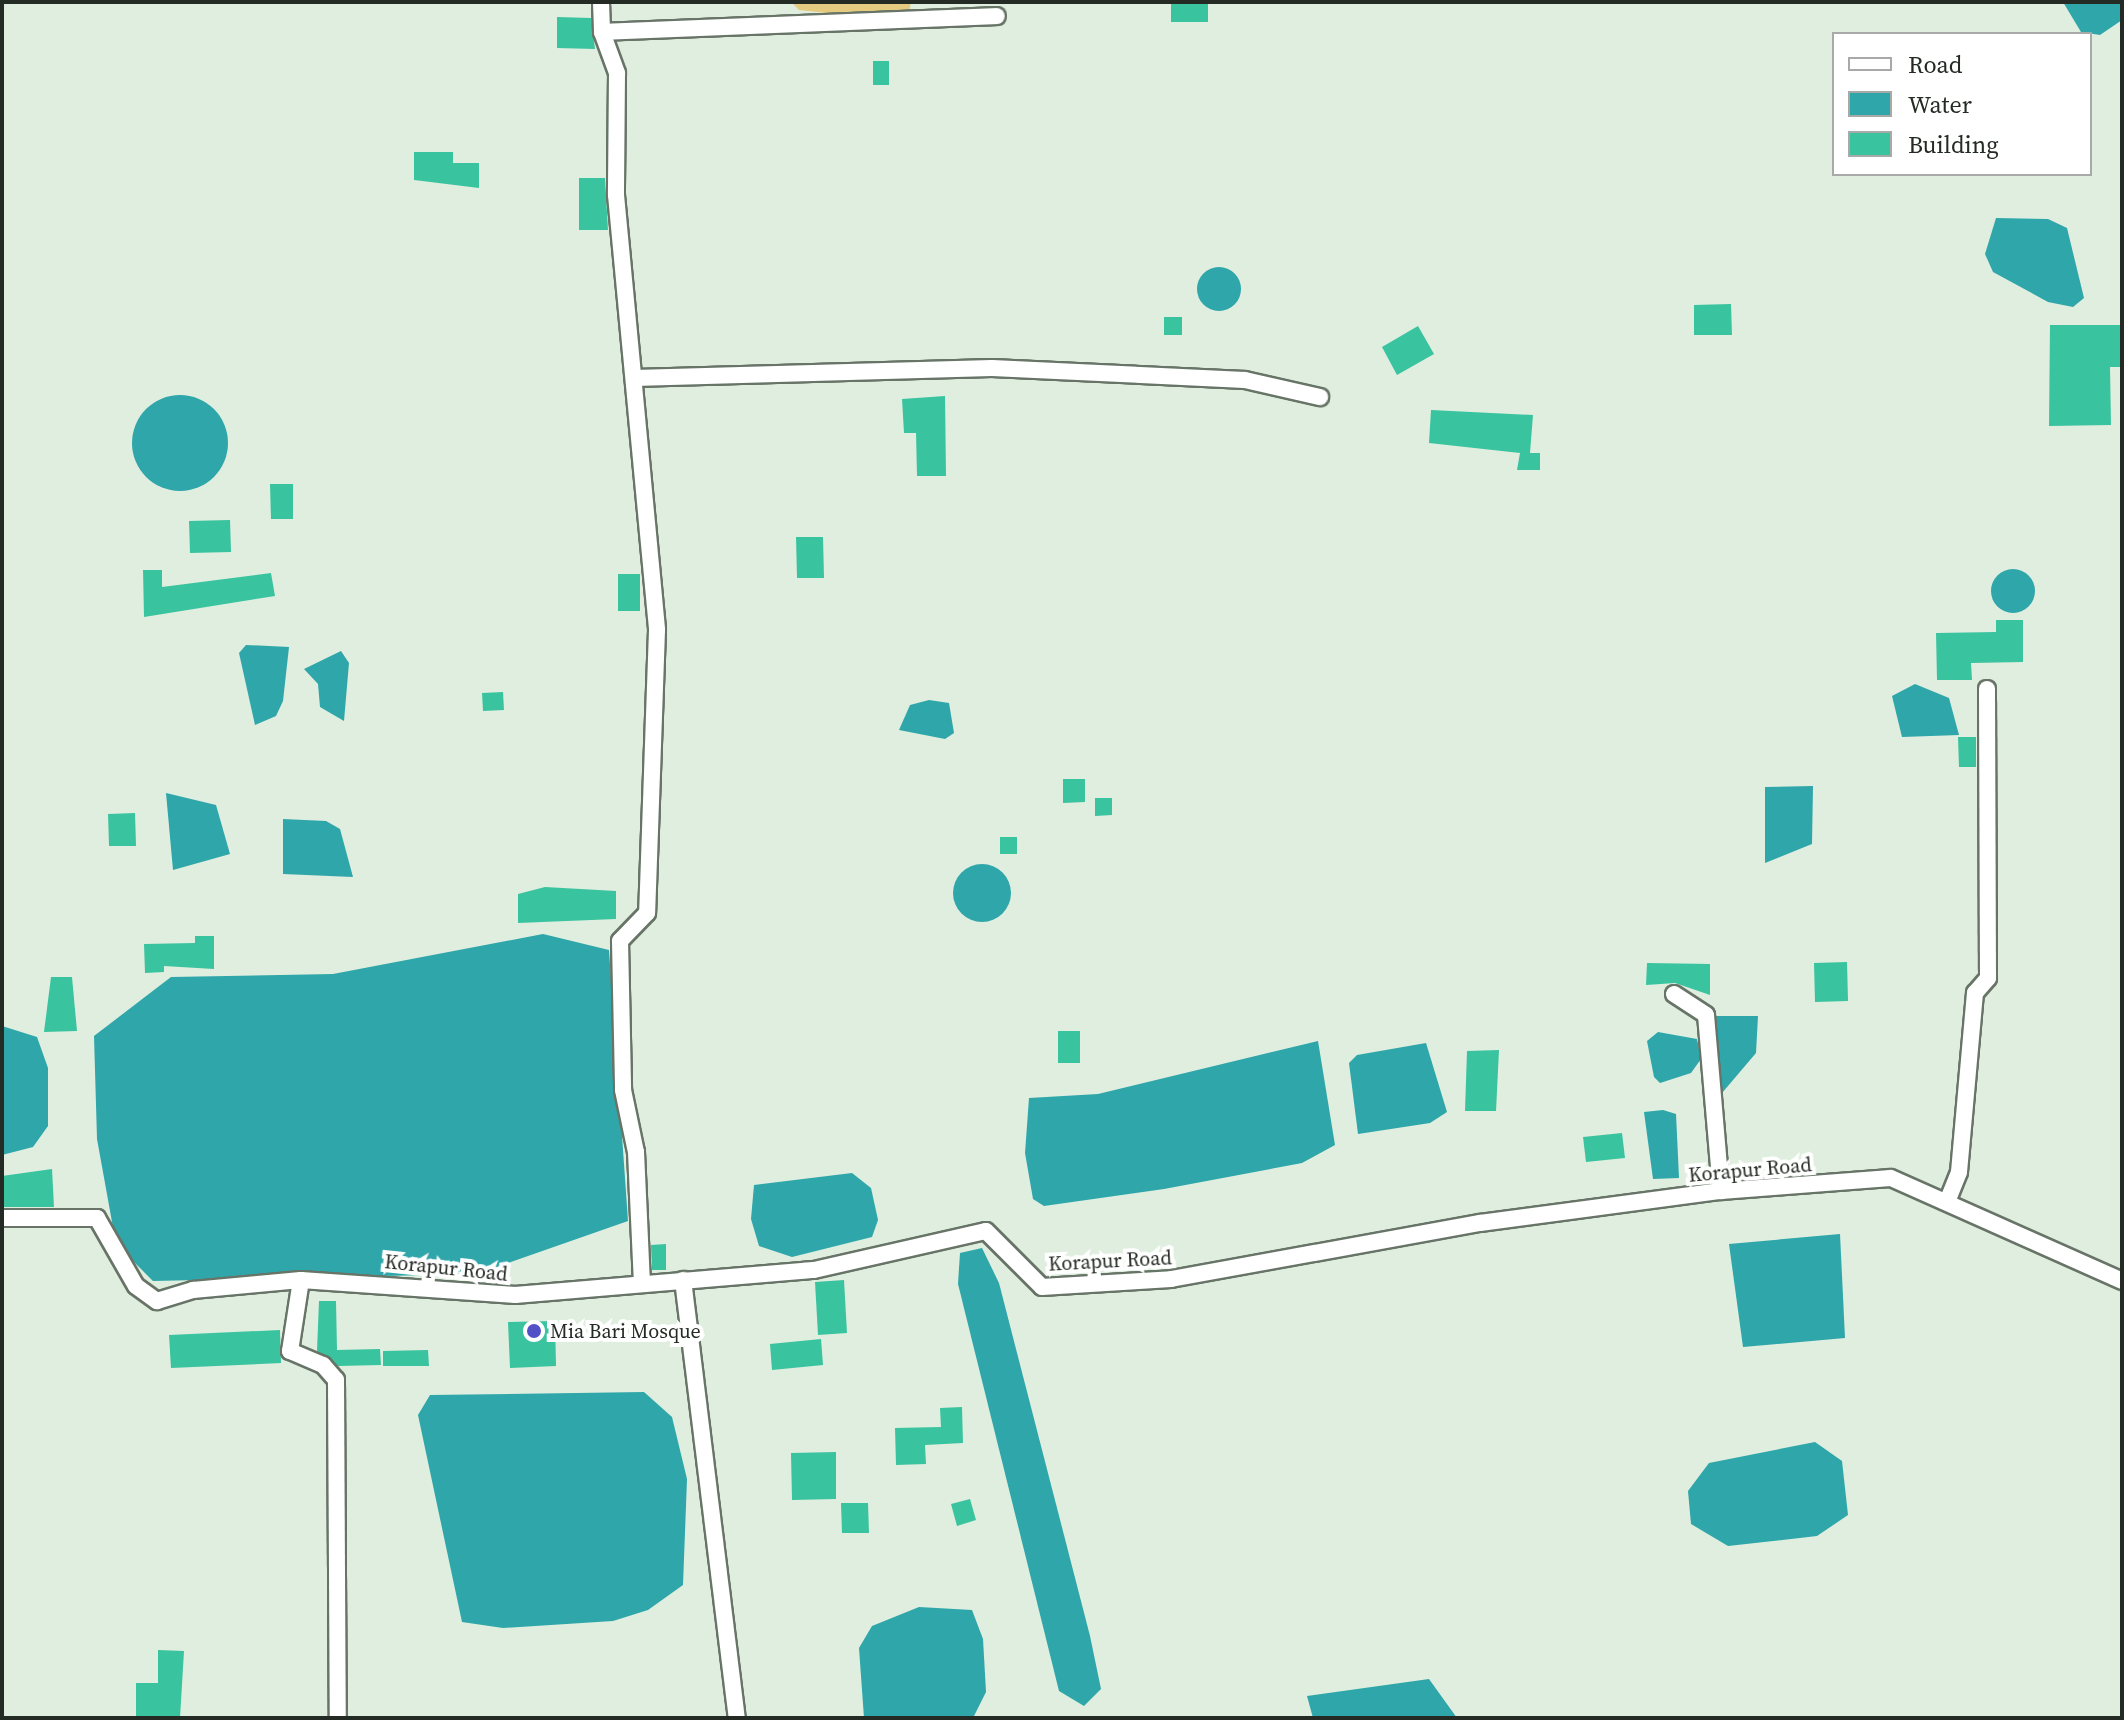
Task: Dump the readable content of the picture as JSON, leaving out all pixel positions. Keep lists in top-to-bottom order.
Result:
{
  "streets": {
    "street": ["Korapur Road"]
  },
  "places": ["Mia Bari Mosque"],
  "legend": ["Road", "Water", "Building"]
}
